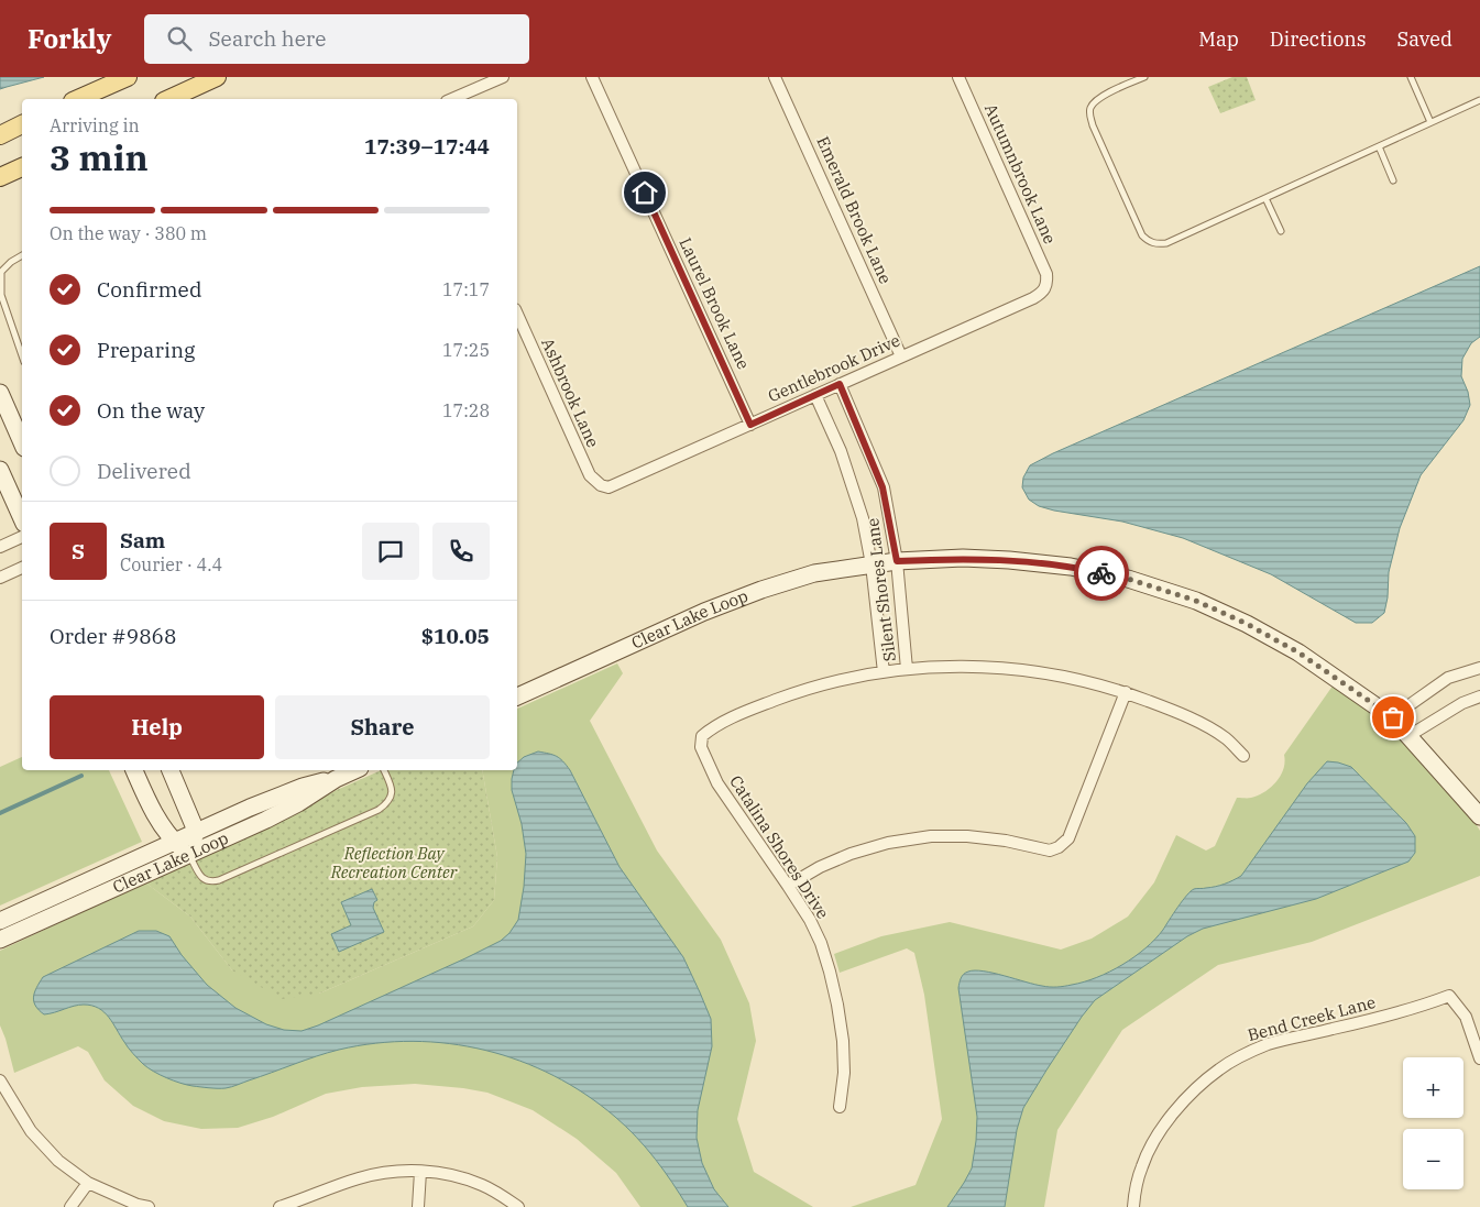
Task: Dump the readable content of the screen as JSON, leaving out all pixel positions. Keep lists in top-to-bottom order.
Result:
{
  "streets": {
    "street": [
      "Autumnbrook Lane",
      "Emerald Brook Lane",
      "Laurel Brook Lane",
      "Gentlebrook Drive",
      "Ashbrook Lane",
      "Silent Shores Lane",
      "Clear Lake Loop",
      "Catalina Shores Drive",
      "Bend Creek Lane"
    ]
  },
  "crossings": [
    ["Autumnbrook Lane", "Gentlebrook Drive"],
    ["Emerald Brook Lane", "Gentlebrook Drive"],
    ["Laurel Brook Lane", "Gentlebrook Drive"],
    ["Gentlebrook Drive", "Ashbrook Lane"],
    ["Gentlebrook Drive", "Silent Shores Lane"],
    ["Silent Shores Lane", "Clear Lake Loop"],
    ["Silent Shores Lane", "Catalina Shores Drive"]
  ],
  "parks": ["Reflection Bay Recreation Center"],
  "page": {
    "header": "Forkly",
    "search": "Search here",
    "nav": ["Map", "Directions", "Saved"],
    "heading": ["3 min", "Arriving in", "17:39–17:44"],
    "panel": [
      "Sam",
      "Courier · 4.4",
      "Order #9868",
      "$10.05"
    ],
    "bar": "On the way · 380 m",
    "list": [
      ["Confirmed", "17:17"],
      ["Preparing", "17:25"],
      ["On the way", "17:28"],
      "Delivered"
    ],
    "round": "S",
    "buttons": ["Help", "Share"],
    "map_buttons": ["+", "−"]
  }
}
